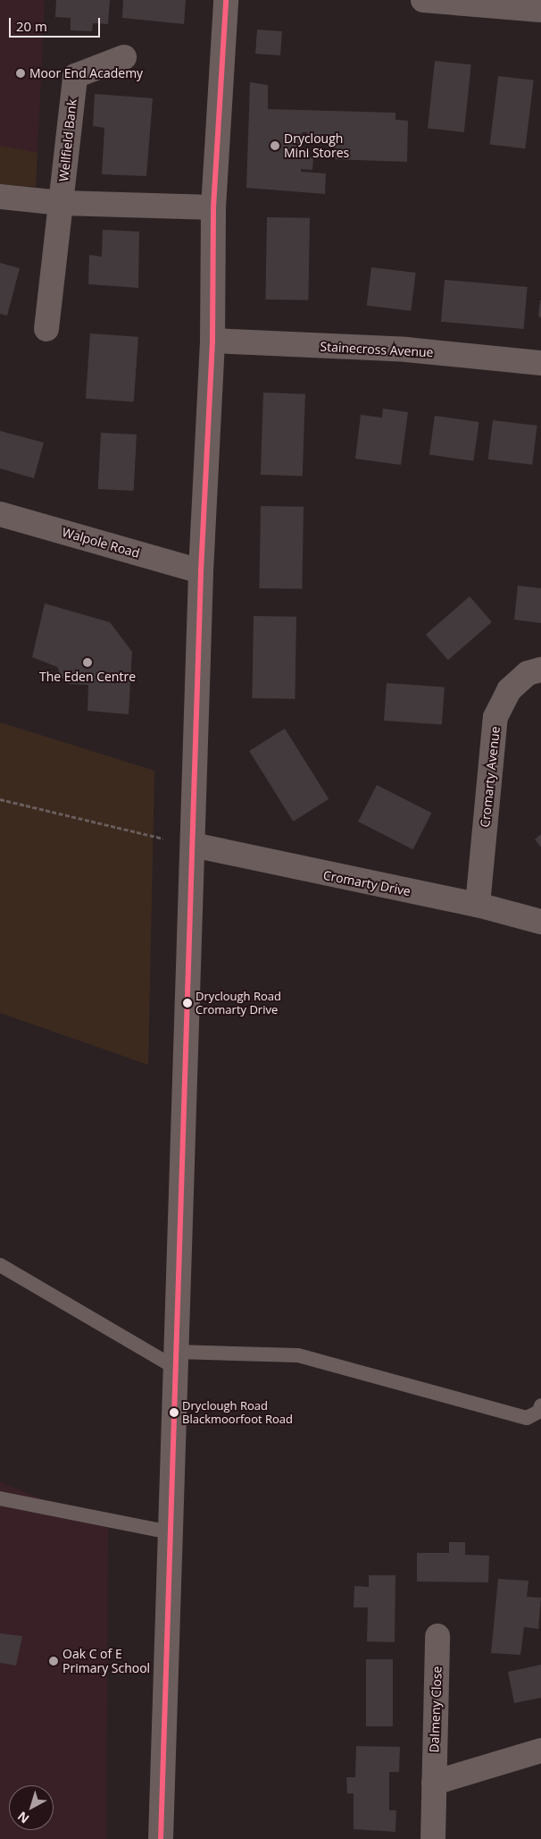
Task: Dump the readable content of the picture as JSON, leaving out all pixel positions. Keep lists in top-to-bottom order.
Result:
{
  "streets": {
    "street": [
      "Wellfield Bank",
      "Stainecross Avenue",
      "Walpole Road",
      "Cromarty Avenue",
      "Cromarty Drive",
      "Dalmeny Close"
    ]
  },
  "crossings": [
    ["Cromarty Avenue", "Cromarty Drive"]
  ],
  "places": [
    "Moor End Academy",
    "Dryclough Mini Stores",
    "The Eden Centre",
    "Dryclough Road Cromarty Drive",
    "Dryclough Road Blackmoorfoot Road",
    "Oak C of E Primary School"
  ],
  "scale_bar": "20 m",
  "north": "bottom left"
}
